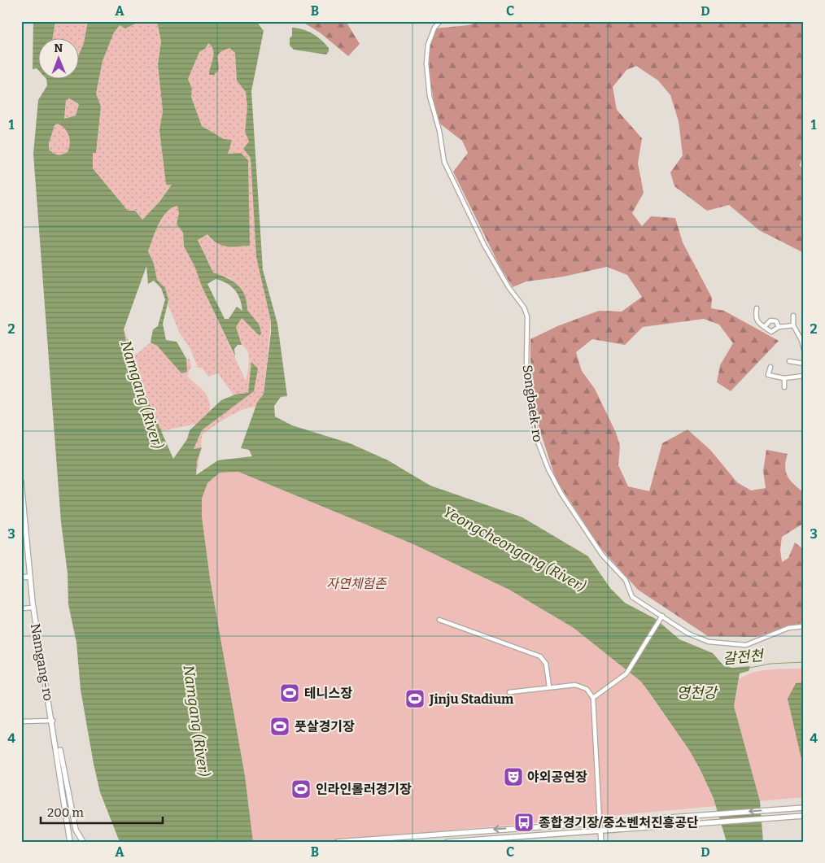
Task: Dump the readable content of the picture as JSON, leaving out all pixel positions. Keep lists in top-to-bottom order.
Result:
{
  "streets": {
    "street": ["Songbaek-ro", "Namgang-ro"]
  },
  "water": [
    "Namgang (River)",
    "Yeongcheongang (River)",
    "갈전천",
    "영천강"
  ],
  "parks": ["자연체험존"],
  "places": {
    "sports": [
      "테니스장",
      "Jinju Stadium",
      "풋살경기장",
      "인라인롤러경기장"
    ],
    "theatre": ["야외공연장"],
    "bus stop": ["종합경기장/중소벤처진흥공단"]
  },
  "scale_bar": "200 m",
  "north": "top",
  "grid": {
    "columns": [
      "A",
      "B",
      "C",
      "D"
    ],
    "rows": [
      "1",
      "2",
      "3",
      "4"
    ]
  }
}
